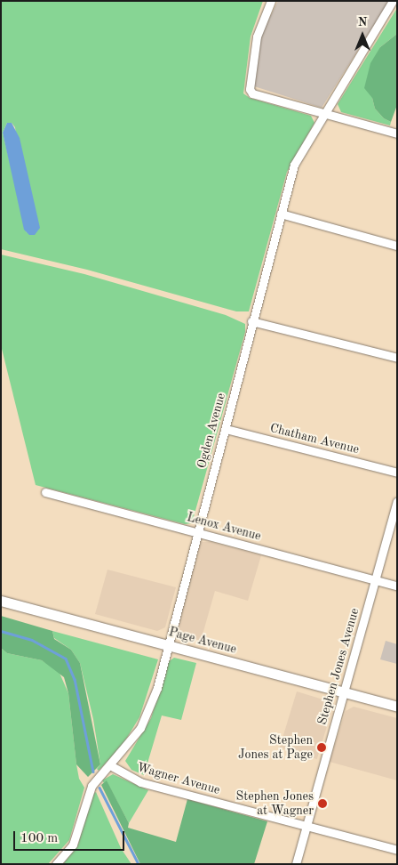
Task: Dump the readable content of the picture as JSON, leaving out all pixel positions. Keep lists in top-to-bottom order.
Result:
{
  "streets": {
    "main road": ["Page Avenue"],
    "street": [
      "Ogden Avenue",
      "Chatham Avenue",
      "Lenox Avenue",
      "Stephen Jones Avenue",
      "Wagner Avenue"
    ]
  },
  "crossings": [
    ["Ogden Avenue", "Chatham Avenue"],
    ["Ogden Avenue", "Lenox Avenue"],
    ["Ogden Avenue", "Page Avenue"],
    ["Ogden Avenue", "Wagner Avenue"],
    ["Lenox Avenue", "Stephen Jones Avenue"],
    ["Page Avenue", "Stephen Jones Avenue"],
    ["Stephen Jones Avenue", "Wagner Avenue"]
  ],
  "places": ["Stephen Jones at Page", "Stephen Jones at Wagner"],
  "scale_bar": "100 m",
  "north": "top"
}
